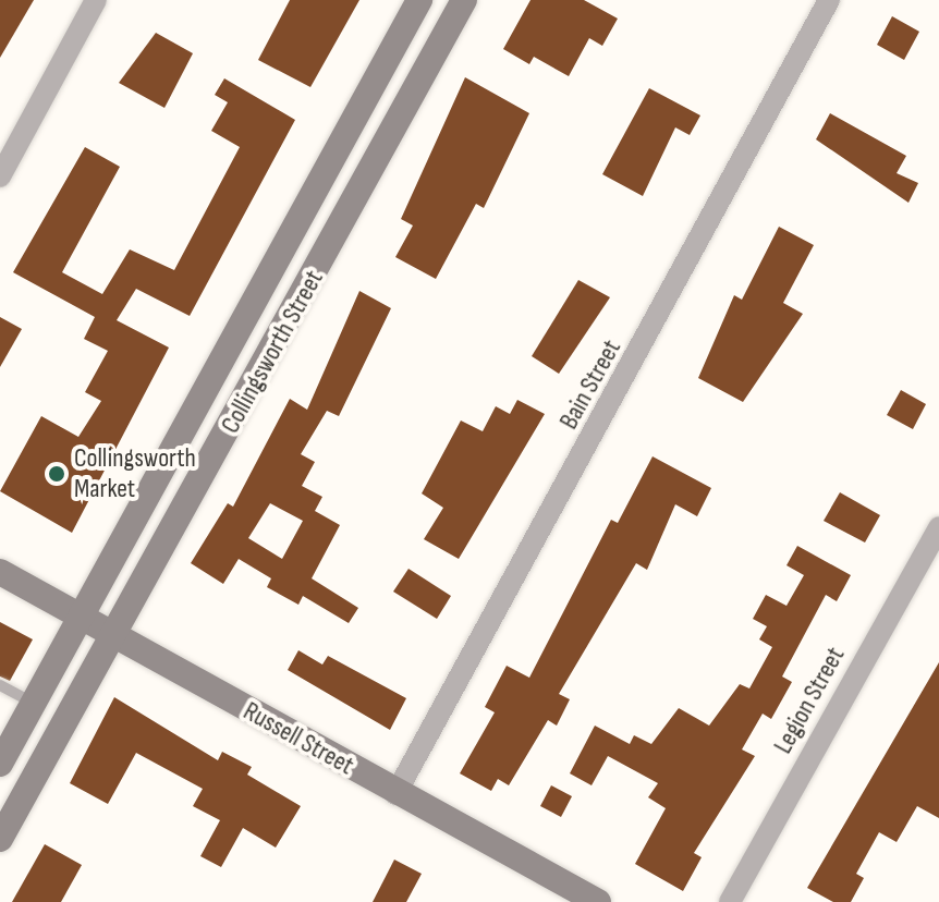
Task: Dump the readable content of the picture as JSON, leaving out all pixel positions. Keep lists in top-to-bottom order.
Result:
{
  "streets": {
    "main road": ["Collingsworth Street", "Russell Street"],
    "street": ["Bain Street", "Legion Street"]
  },
  "crossings": [
    ["Collingsworth Street", "Russell Street"],
    ["Bain Street", "Russell Street"]
  ],
  "places": ["Collingsworth Market"]
}
